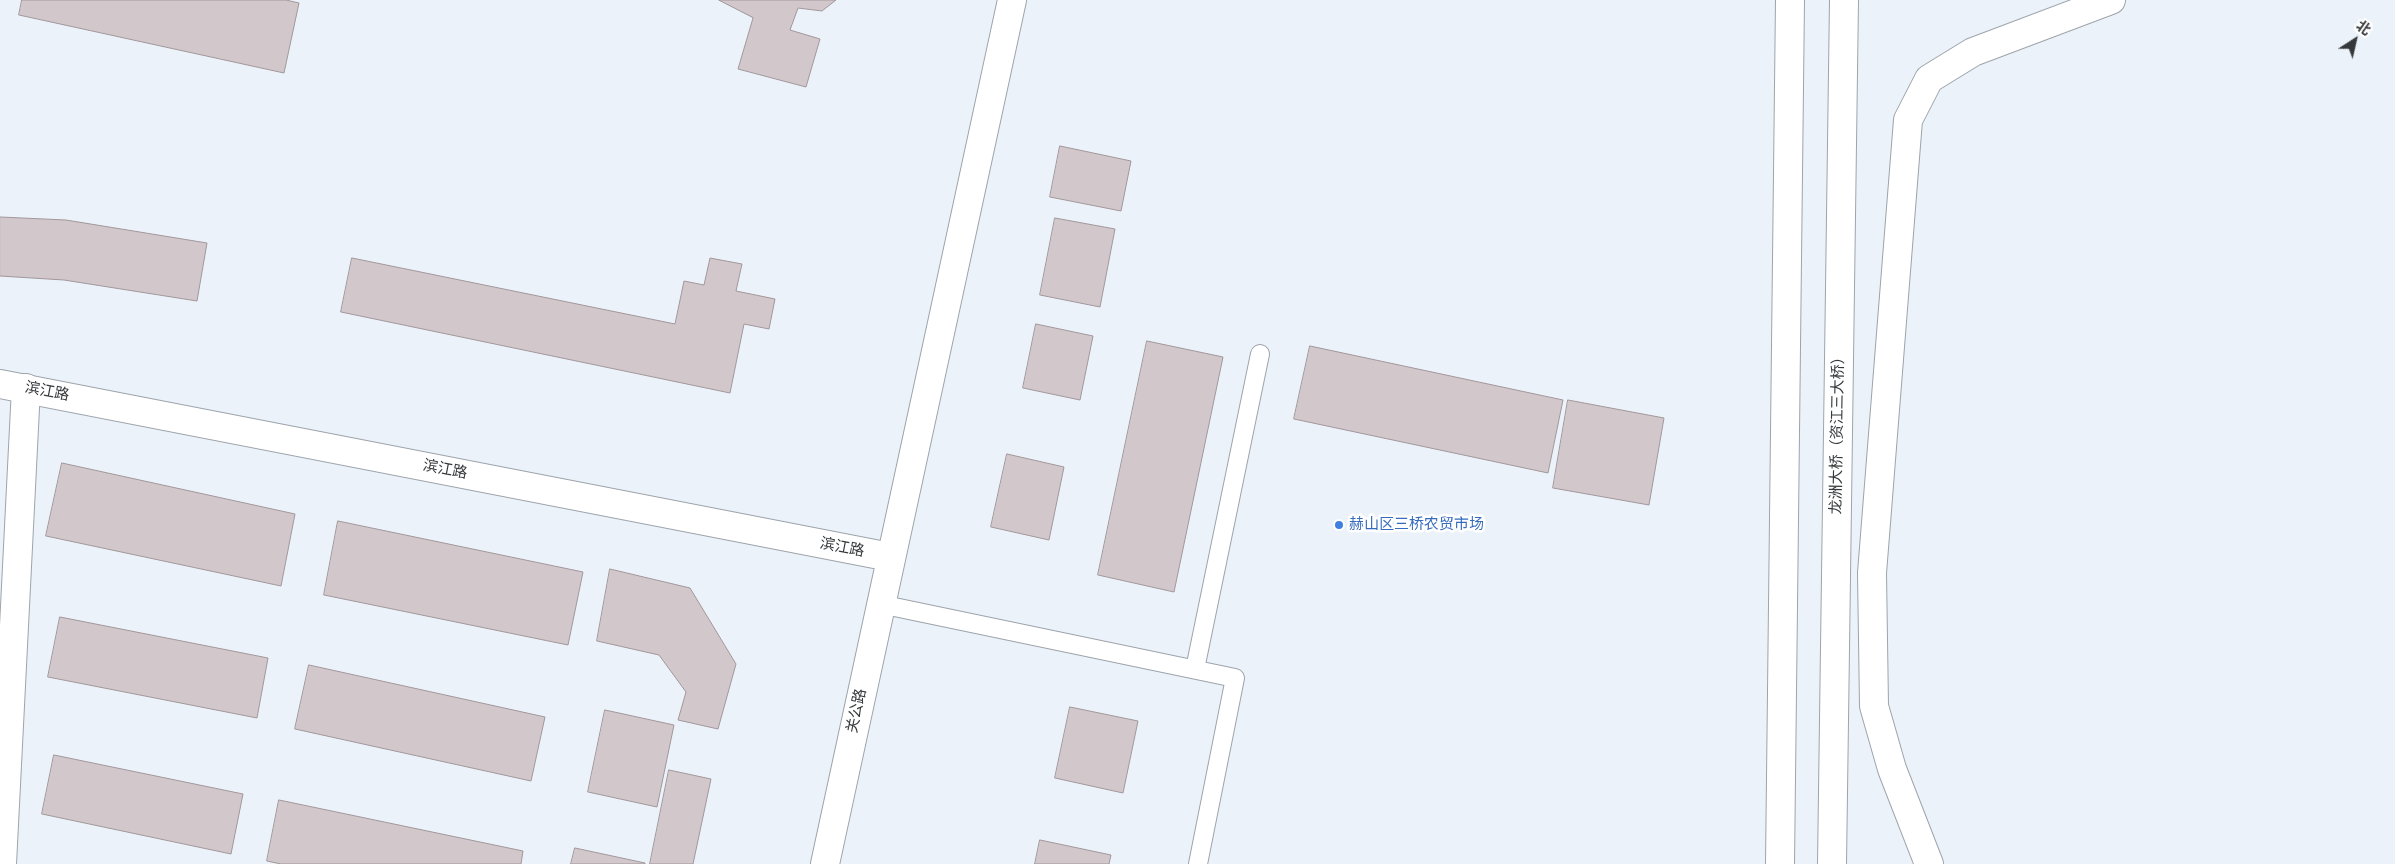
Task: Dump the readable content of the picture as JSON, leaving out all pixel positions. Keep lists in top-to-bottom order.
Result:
{
  "streets": {
    "main road": ["滨江路", "龙洲大桥（资江三大桥）", "关公路"]
  },
  "crossings": [
    ["滨江路", "关公路"]
  ],
  "places": ["赫山区三桥农贸市场"],
  "north": "top right"
}
